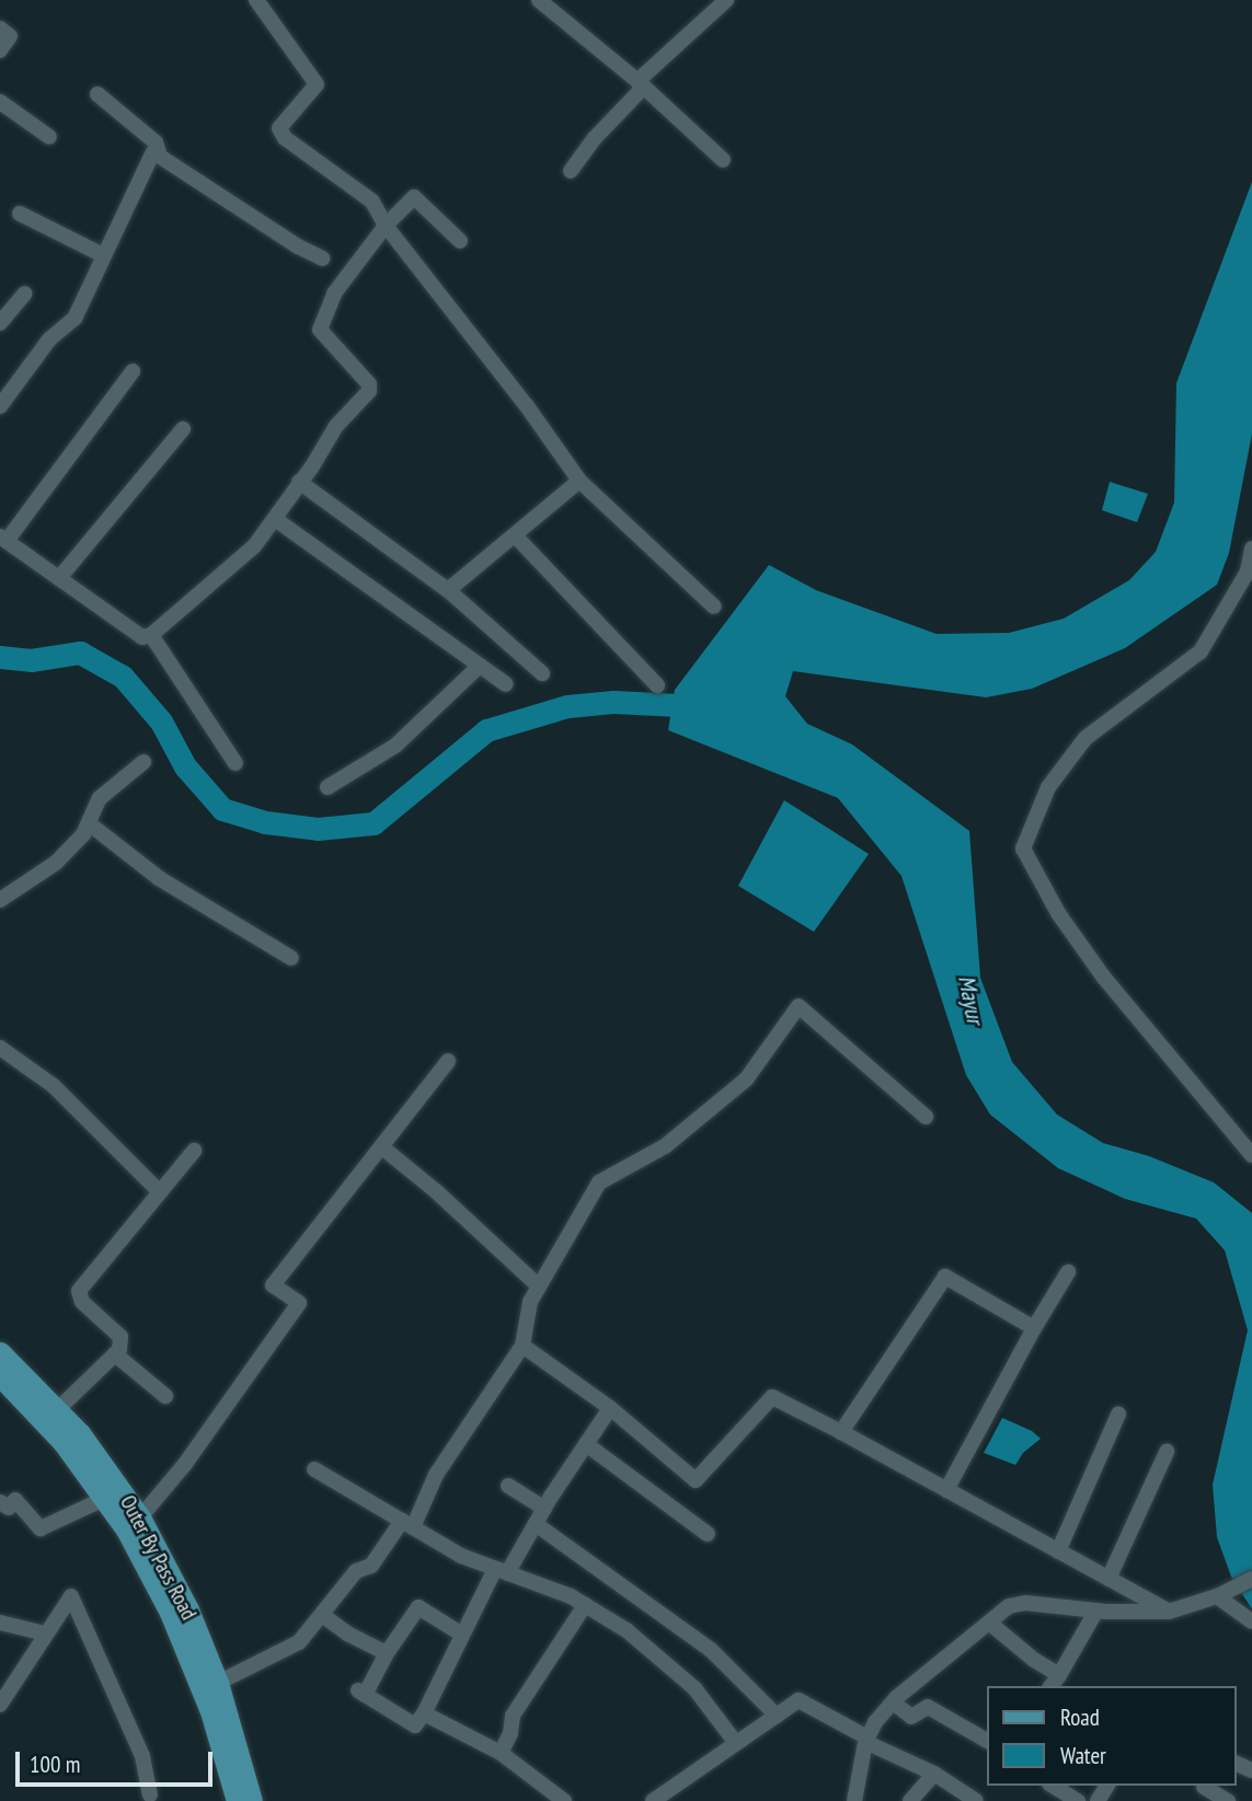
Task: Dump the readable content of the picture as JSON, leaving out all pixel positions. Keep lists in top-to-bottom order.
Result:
{
  "streets": {
    "main road": ["Outer By Pass Road"]
  },
  "water": ["Mayur"],
  "legend": ["Road", "Water"],
  "scale_bar": "100 m"
}
